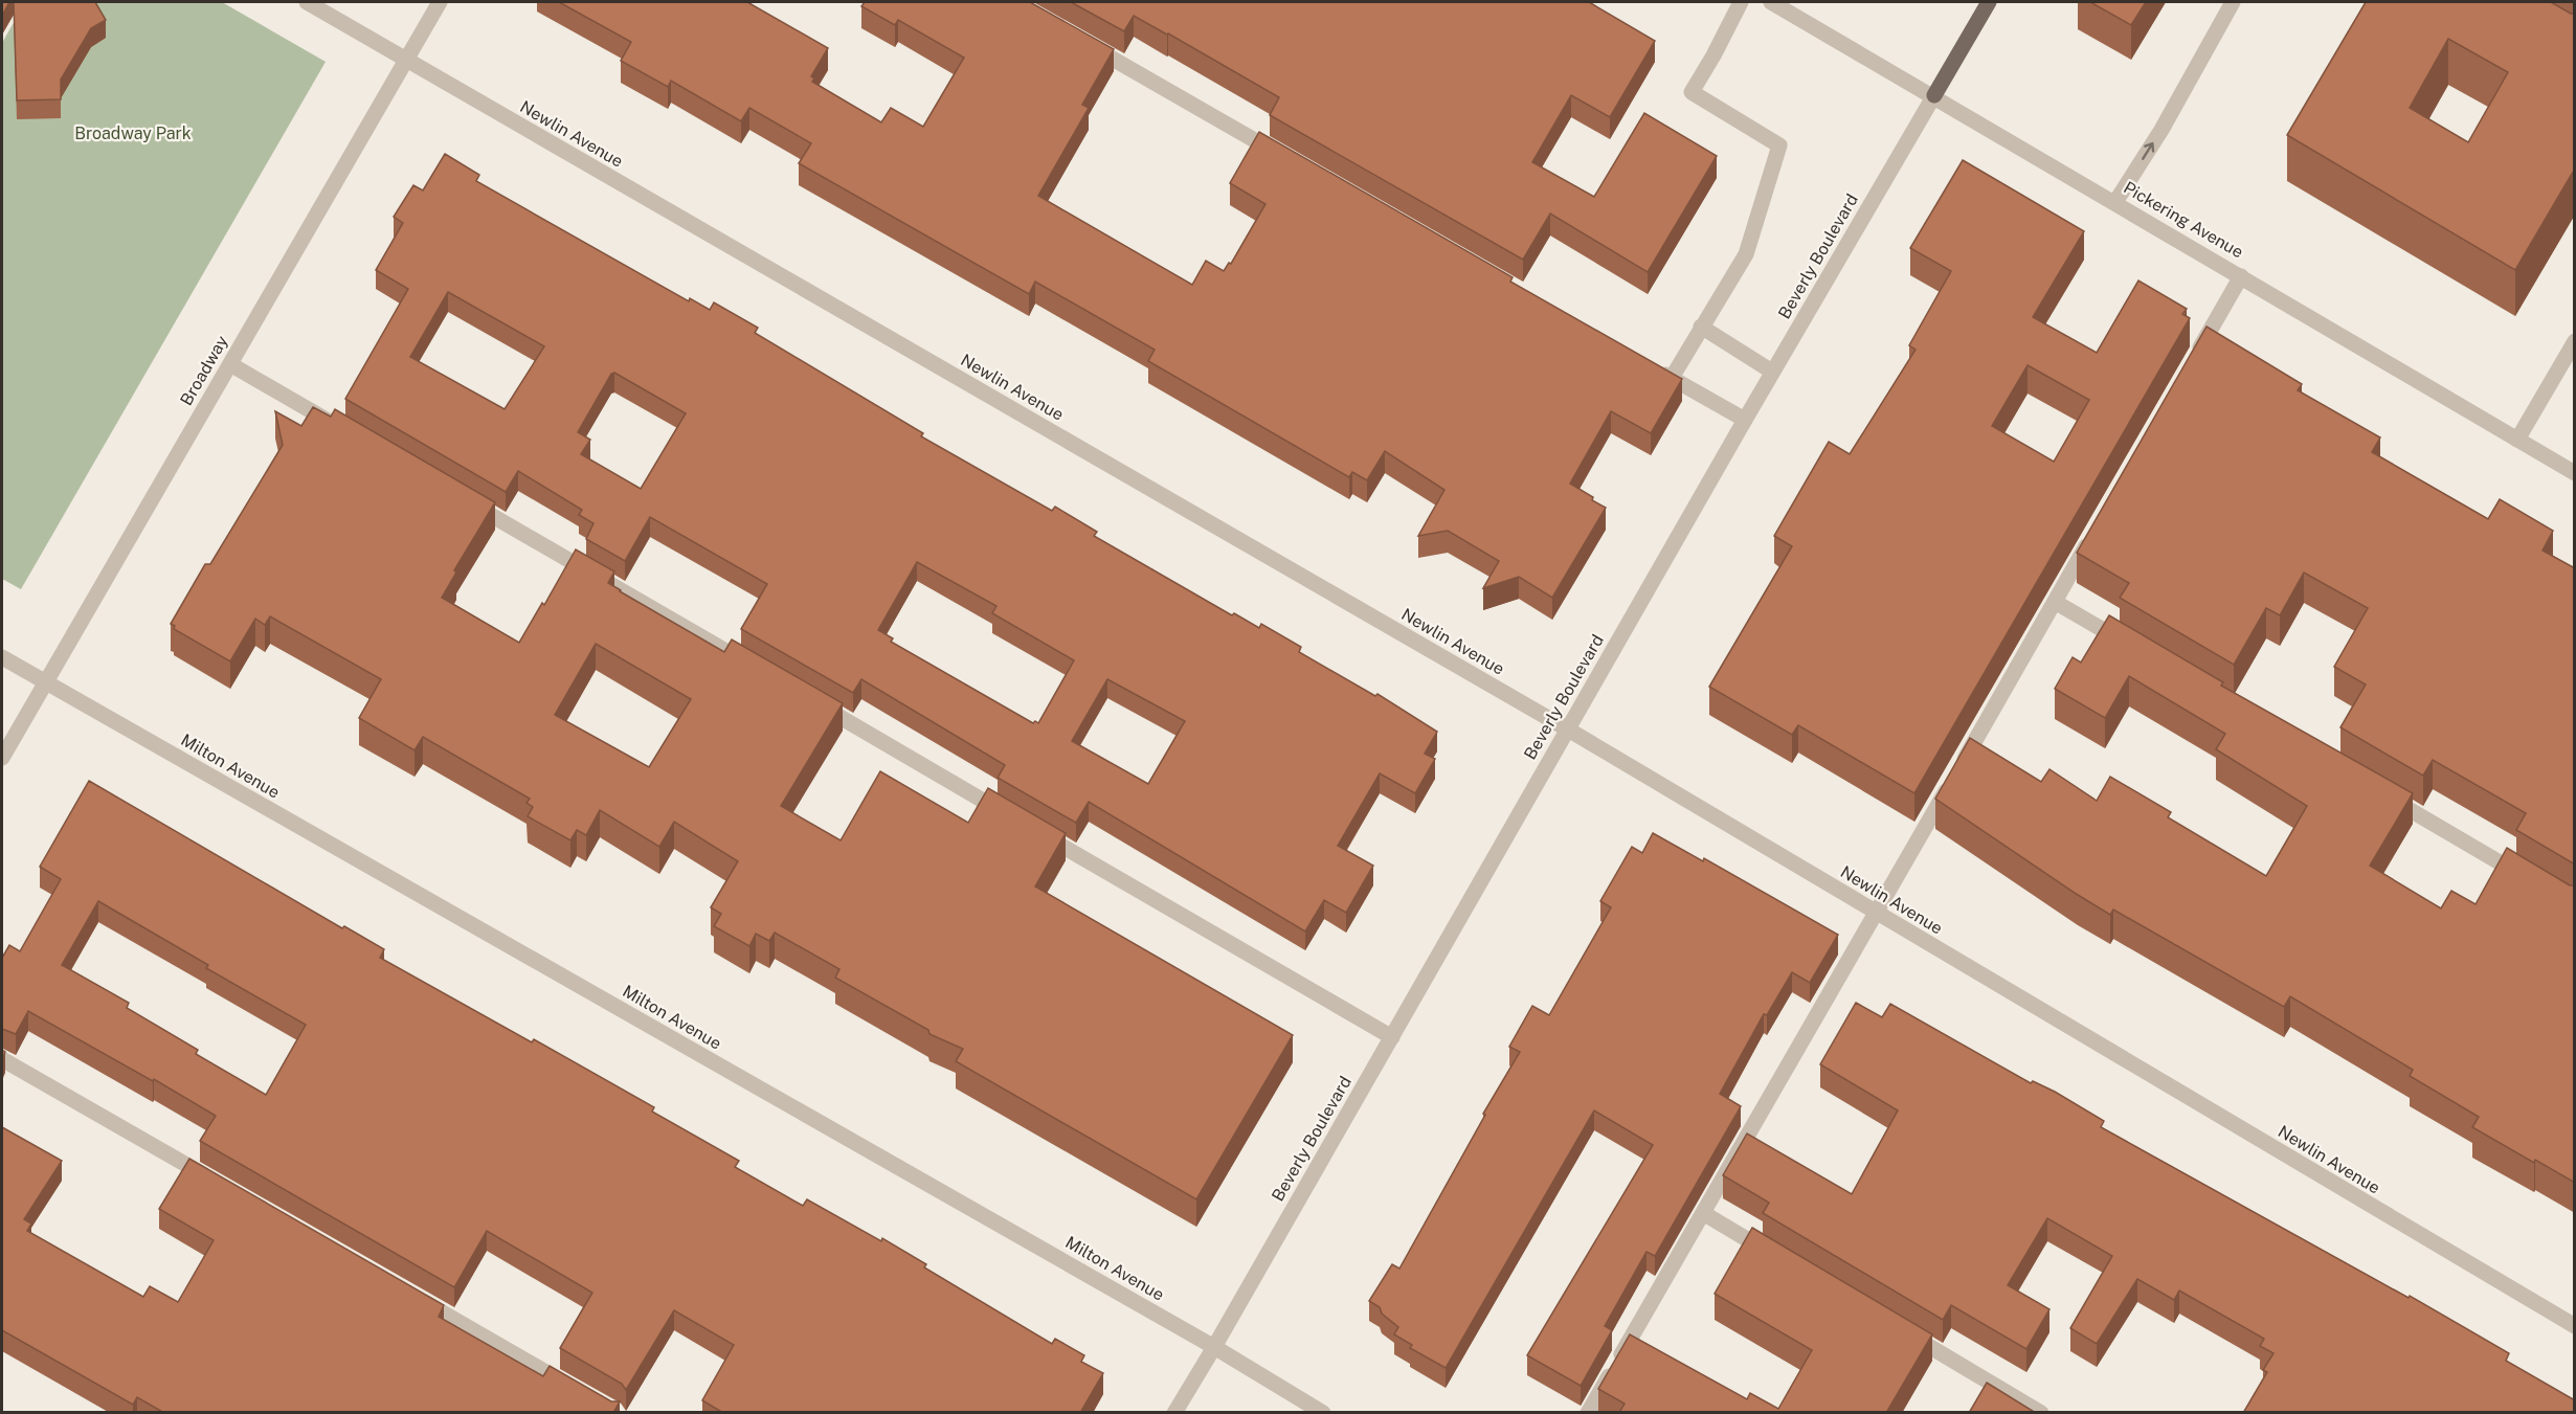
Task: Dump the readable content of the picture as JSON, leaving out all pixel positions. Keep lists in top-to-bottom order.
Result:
{
  "streets": {
    "main road": ["Beverly Boulevard"],
    "street": [
      "Newlin Avenue",
      "Pickering Avenue",
      "Broadway",
      "Milton Avenue"
    ]
  },
  "crossings": [
    ["Newlin Avenue", "Beverly Boulevard"],
    ["Newlin Avenue", "Broadway"],
    ["Pickering Avenue", "Beverly Boulevard"],
    ["Beverly Boulevard", "Milton Avenue"],
    ["Broadway", "Milton Avenue"]
  ],
  "parks": ["Broadway Park"]
}
